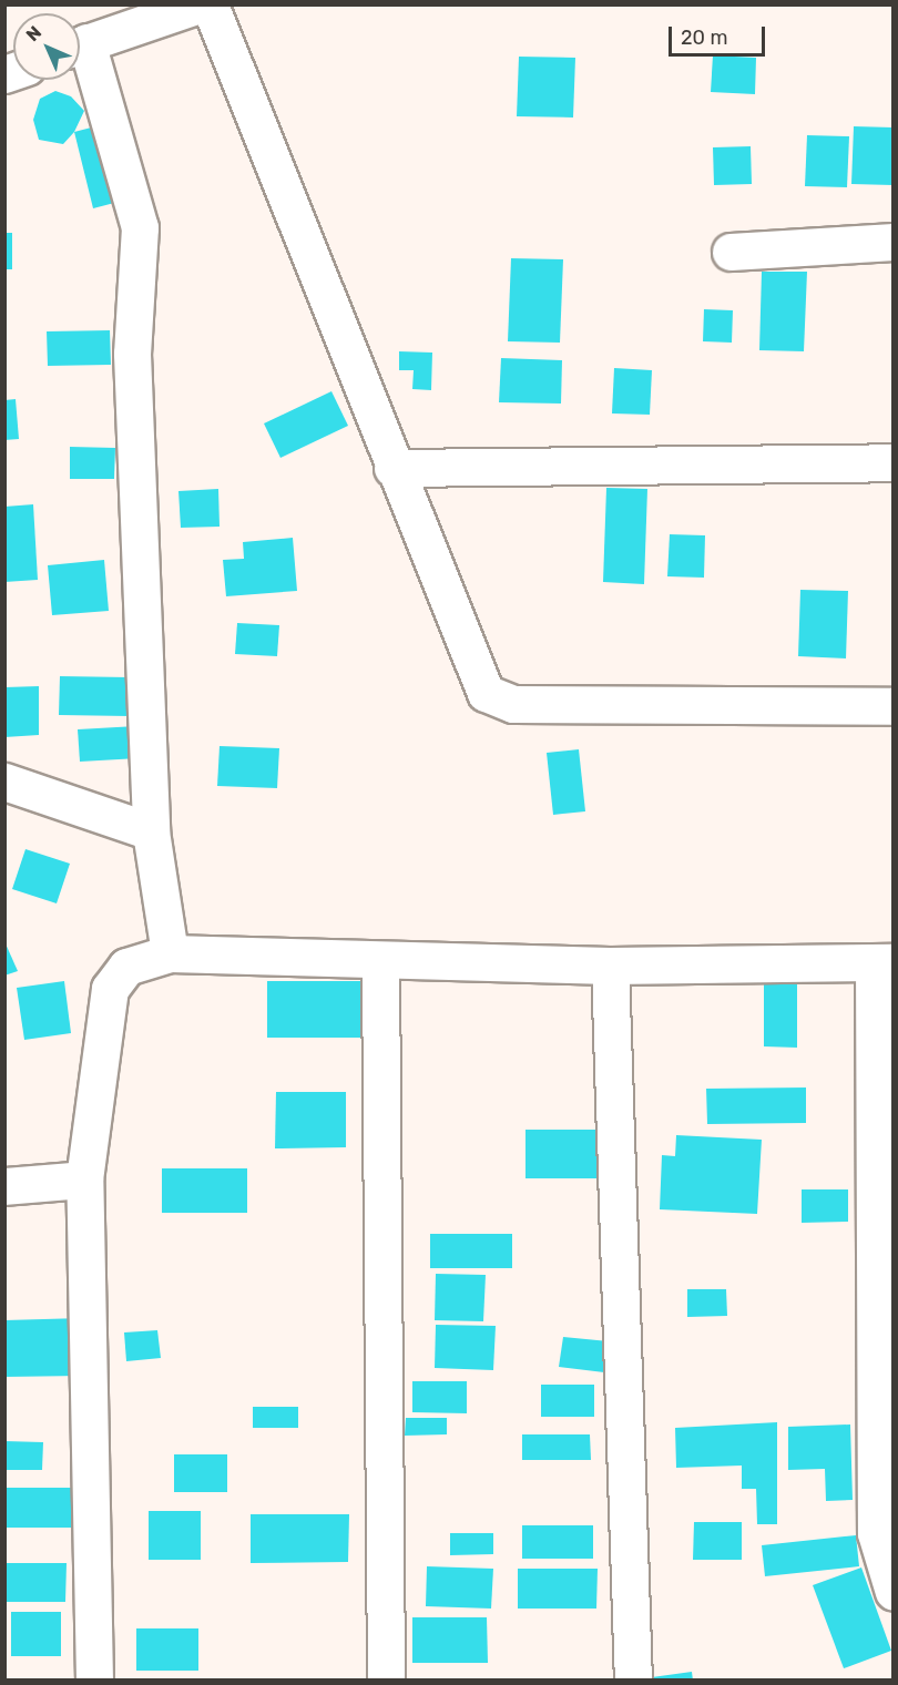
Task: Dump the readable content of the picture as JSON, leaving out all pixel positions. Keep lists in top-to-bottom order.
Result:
{
  "scale_bar": "20 m",
  "north": "top left"
}
